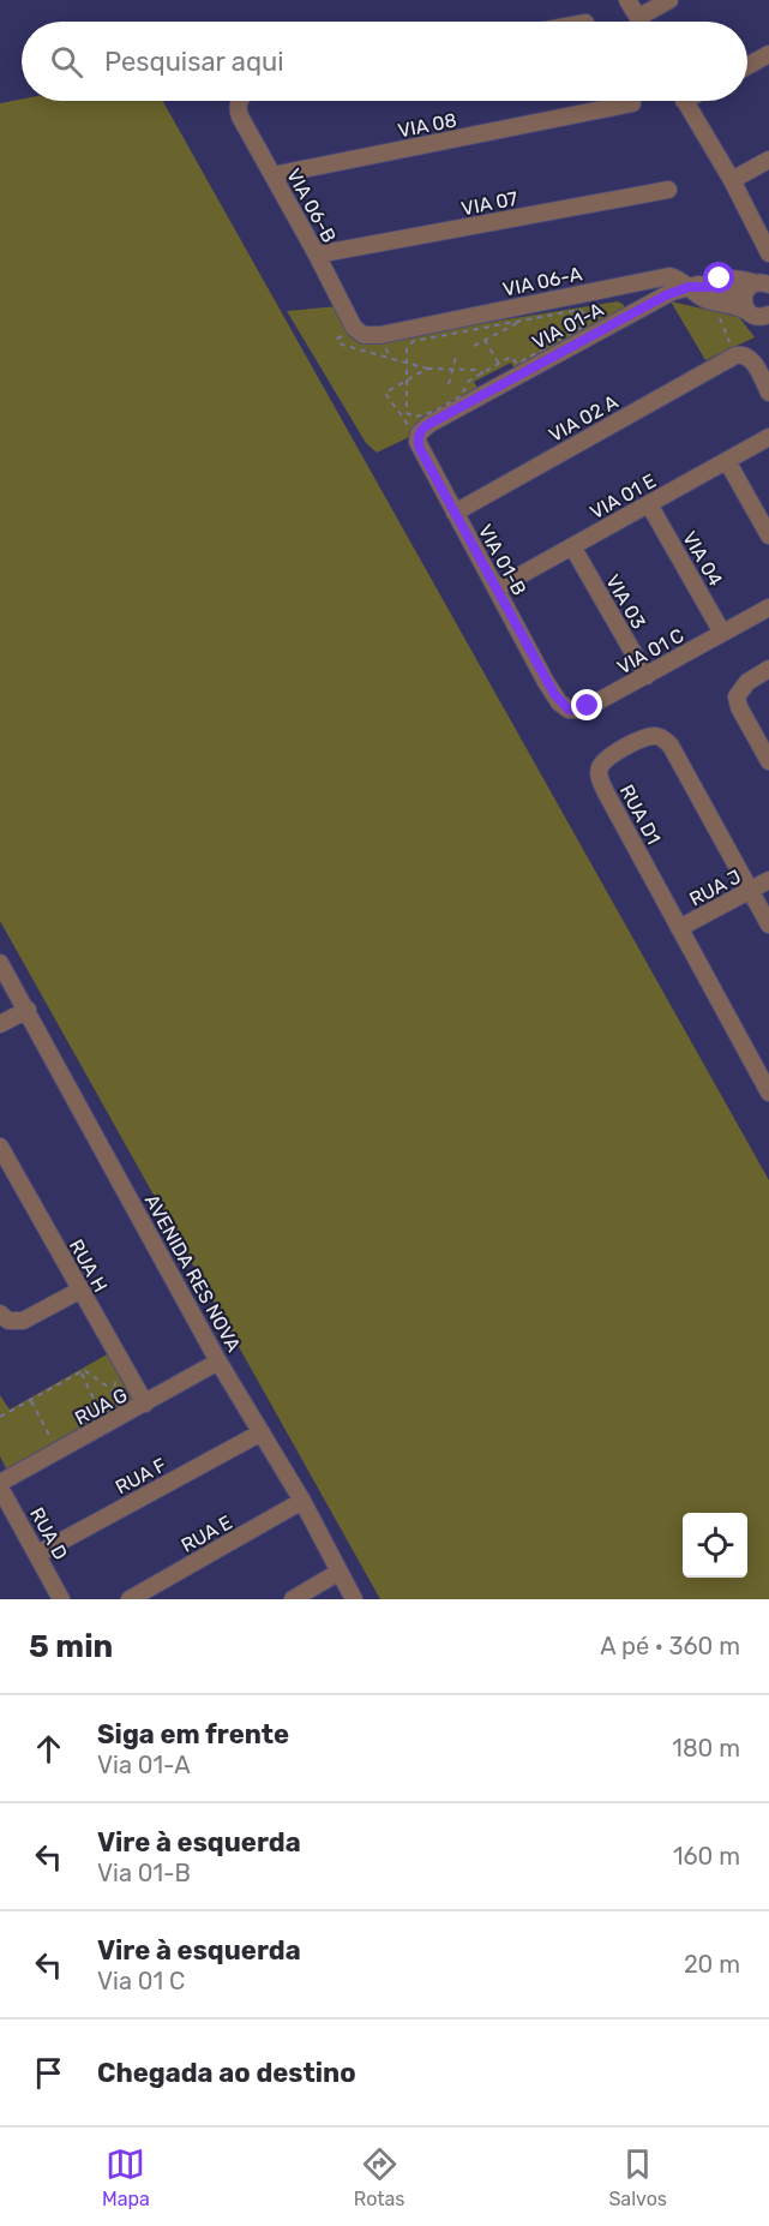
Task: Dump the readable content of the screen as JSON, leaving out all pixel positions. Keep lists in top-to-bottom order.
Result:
{
  "streets": {
    "street": [
      "VIA 08",
      "VIA 07",
      "VIA 06-B",
      "VIA 06-A",
      "VIA 01-A",
      "VIA 02 A",
      "VIA 01 E",
      "VIA 04",
      "VIA 01-B",
      "VIA 03",
      "VIA 01 C",
      "RUA D1",
      "RUA J",
      "RUA H",
      "AVENIDA RES NOVA",
      "RUA G",
      "RUA F",
      "RUA D",
      "RUA E"
    ]
  },
  "crossings": [
    ["VIA 08", "VIA 06-B"],
    ["VIA 07", "VIA 06-B"],
    ["VIA 06-B", "VIA 06-A"],
    ["VIA 06-A", "VIA 01-A"],
    ["VIA 01-A", "VIA 01-B"],
    ["VIA 02 A", "VIA 01-B"],
    ["VIA 01 E", "VIA 04"],
    ["VIA 01 E", "VIA 01-B"],
    ["VIA 01 E", "VIA 03"],
    ["VIA 04", "VIA 01 C"],
    ["VIA 01-B", "VIA 01 C"],
    ["VIA 03", "VIA 01 C"],
    ["RUA D1", "RUA J"],
    ["RUA H", "RUA G"],
    ["AVENIDA RES NOVA", "RUA G"],
    ["AVENIDA RES NOVA", "RUA F"],
    ["AVENIDA RES NOVA", "RUA E"],
    ["RUA G", "RUA D"],
    ["RUA F", "RUA D"]
  ],
  "page": {
    "search": "Pesquisar aqui",
    "heading": ["5 min", "A pé · 360 m"],
    "list": [
      ["Siga em frente", "Via 01-A", "180 m"],
      ["Vire à esquerda", "Via 01-B", "160 m"],
      ["Vire à esquerda", "Via 01 C", "20 m"],
      "Chegada ao destino"
    ],
    "nav": ["Mapa", "Rotas", "Salvos"]
  }
}
